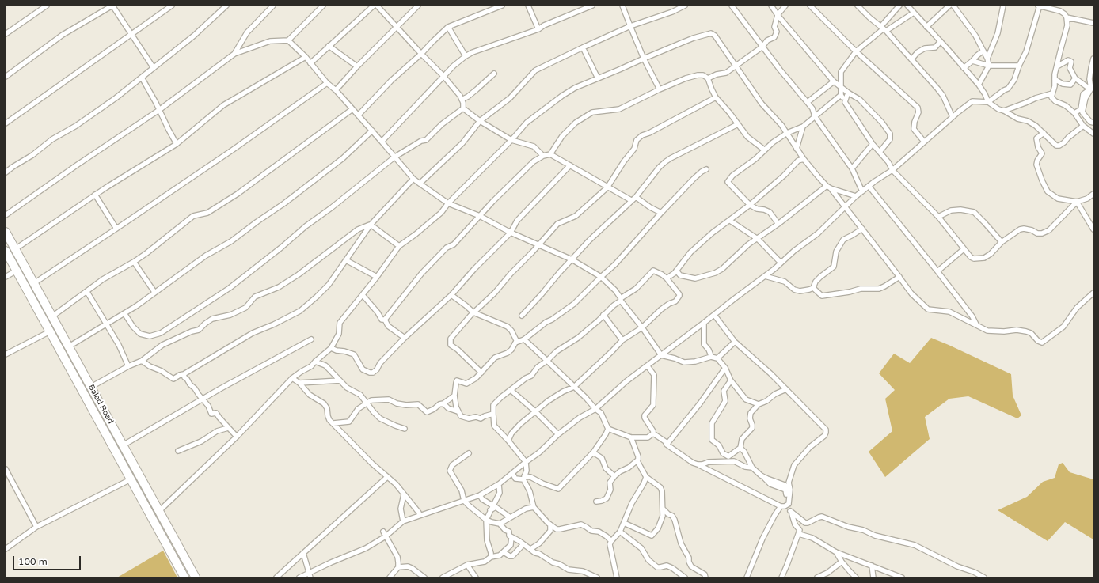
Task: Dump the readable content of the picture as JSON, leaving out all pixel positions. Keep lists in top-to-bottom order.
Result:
{
  "streets": {
    "highway": ["Balad Road"]
  },
  "scale_bar": "100 m"
}
